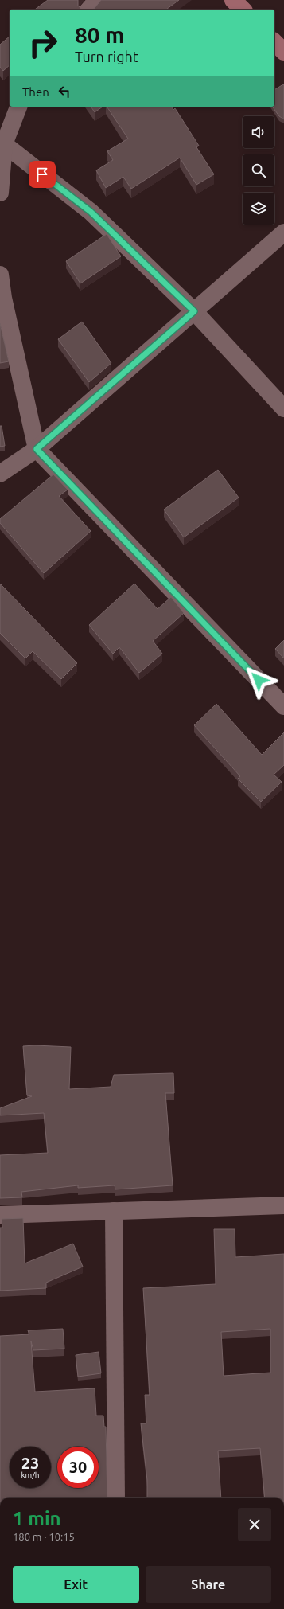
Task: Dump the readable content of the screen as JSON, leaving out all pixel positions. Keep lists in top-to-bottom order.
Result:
{
  "page": {
    "turn": ["80 m", "Turn right"],
    "then": "Then",
    "speed": "23 km/h",
    "limit": "30",
    "heading": ["1 min", "180 m · 10:15"],
    "buttons": ["Exit", "Share"]
  }
}
